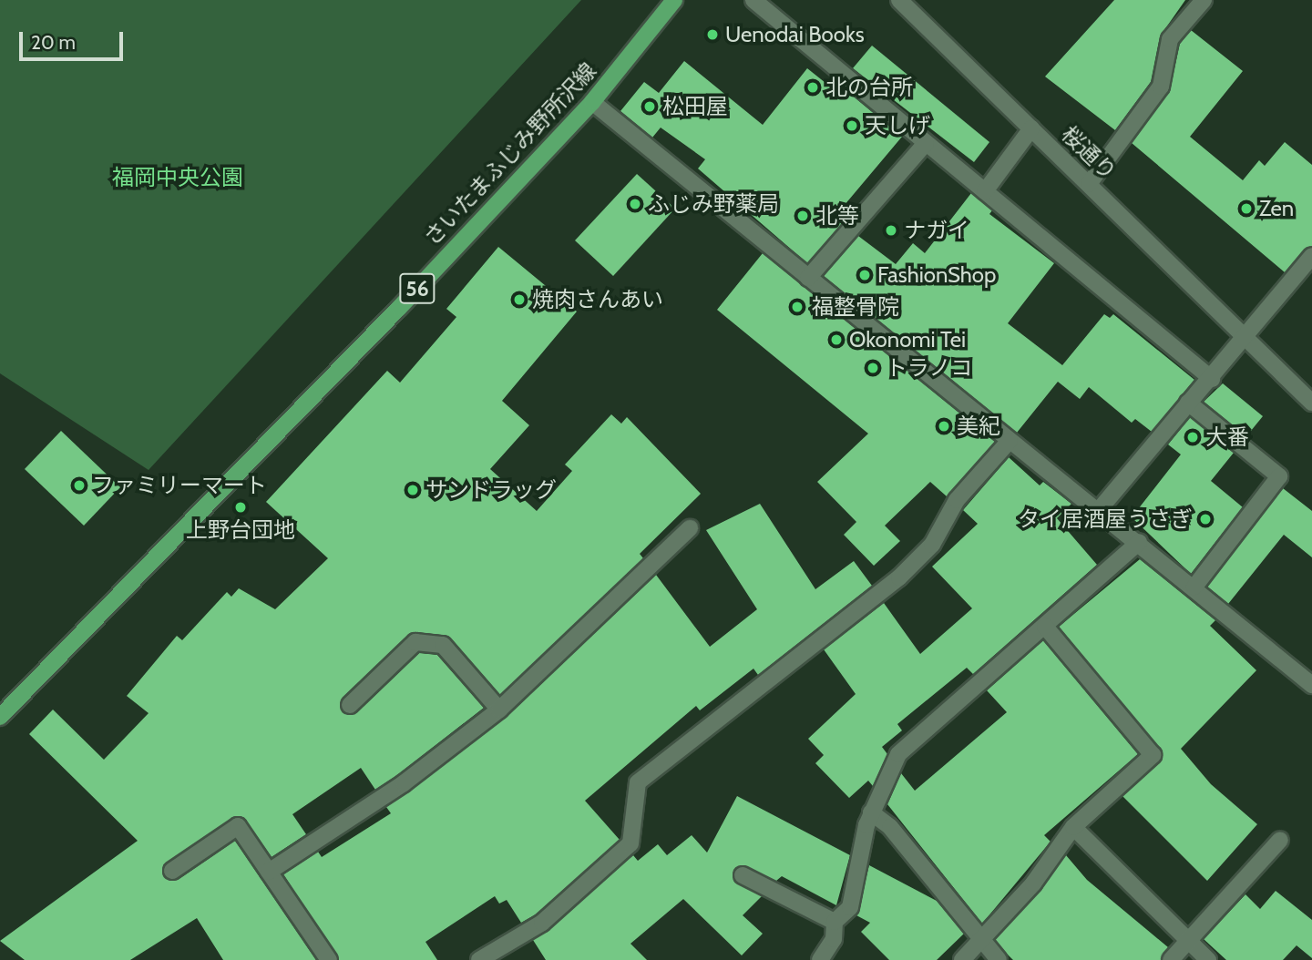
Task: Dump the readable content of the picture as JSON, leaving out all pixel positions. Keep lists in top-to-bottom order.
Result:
{
  "streets": {
    "main road": ["さいたまふじみ野所沢線", "56"],
    "street": ["桜通り"]
  },
  "parks": ["福岡中央公園"],
  "places": [
    "Uenodai Books",
    "北の台所",
    "松田屋",
    "天しげ",
    "ふじみ野薬局",
    "Zen",
    "北等",
    "ナガイ",
    "FashionShop",
    "焼肉さんあい",
    "福整骨院",
    "Okonomi Tei",
    "トラノコ",
    "美紀",
    "大番",
    "ファミリーマート",
    "サンドラッグ",
    "上野台団地",
    "タイ居酒屋うさぎ"
  ],
  "scale_bar": "20 m"
}
